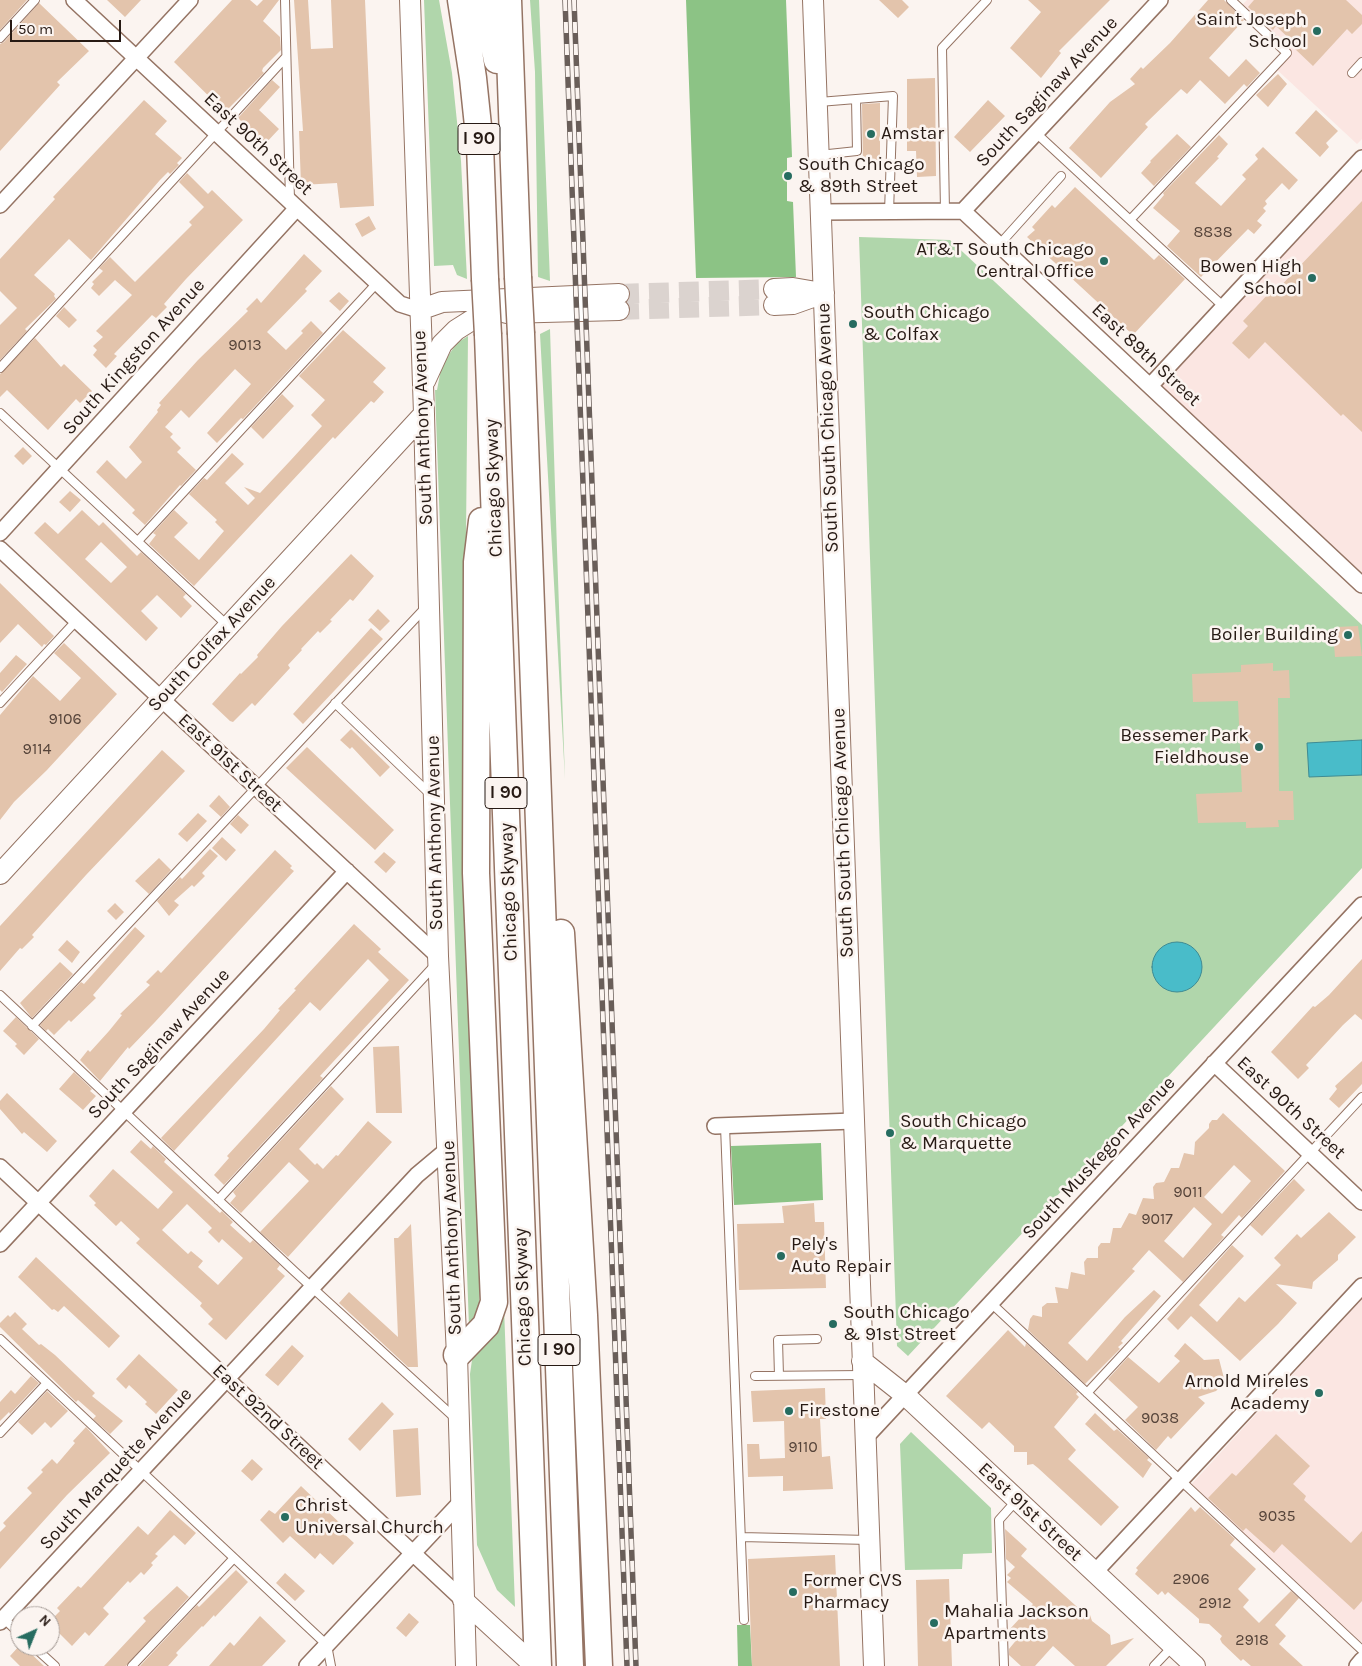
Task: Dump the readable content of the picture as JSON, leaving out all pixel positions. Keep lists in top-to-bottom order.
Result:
{
  "streets": {
    "highway": ["I 90", "Chicago Skyway"],
    "main road": [
      "South Anthony Avenue",
      "South South Chicago Avenue",
      "South Colfax Avenue",
      "East 91st Street",
      "East 92nd Street"
    ],
    "street": [
      "South Saginaw Avenue",
      "East 90th Street",
      "East 89th Street",
      "South Kingston Avenue",
      "South Muskegon Avenue",
      "South Marquette Avenue"
    ]
  },
  "crossings": [
    ["South Saginaw Avenue", "East 89th Street"],
    ["South Saginaw Avenue", "East 91st Street"],
    ["South Saginaw Avenue", "East 92nd Street"],
    ["I 90", "Chicago Skyway"],
    ["East 90th Street", "South Kingston Avenue"],
    ["East 90th Street", "South Anthony Avenue"],
    ["East 90th Street", "South Muskegon Avenue"],
    ["South Anthony Avenue", "South Colfax Avenue"],
    ["South Anthony Avenue", "East 91st Street"],
    ["South Anthony Avenue", "East 92nd Street"],
    ["South Anthony Avenue", "South Marquette Avenue"],
    ["South South Chicago Avenue", "East 91st Street"],
    ["South South Chicago Avenue", "South Muskegon Avenue"],
    ["Chicago Skyway", "East 92nd Street"],
    ["South Colfax Avenue", "East 91st Street"],
    ["East 91st Street", "South Muskegon Avenue"],
    ["East 92nd Street", "South Marquette Avenue"]
  ],
  "places": [
    "Saint Joseph School",
    "Amstar",
    "South Chicago & 89th Street",
    "AT&T South Chicago Central Office",
    "Bowen High School",
    "South Chicago & Colfax",
    "Boiler Building",
    "Bessemer Park Fieldhouse",
    "South Chicago & Marquette",
    "Pely's Auto Repair",
    "South Chicago & 91st Street",
    "Arnold Mireles Academy",
    "Firestone",
    "Christ Universal Church",
    "Former CVS Pharmacy",
    "Mahalia Jackson Apartments"
  ],
  "house_numbers": [
    "8838",
    "9013",
    "9106",
    "9114",
    "9011",
    "9017",
    "9038",
    "9110",
    "9035",
    "2906",
    "2912",
    "2918"
  ],
  "scale_bar": "50 m",
  "north": "top right"
}
